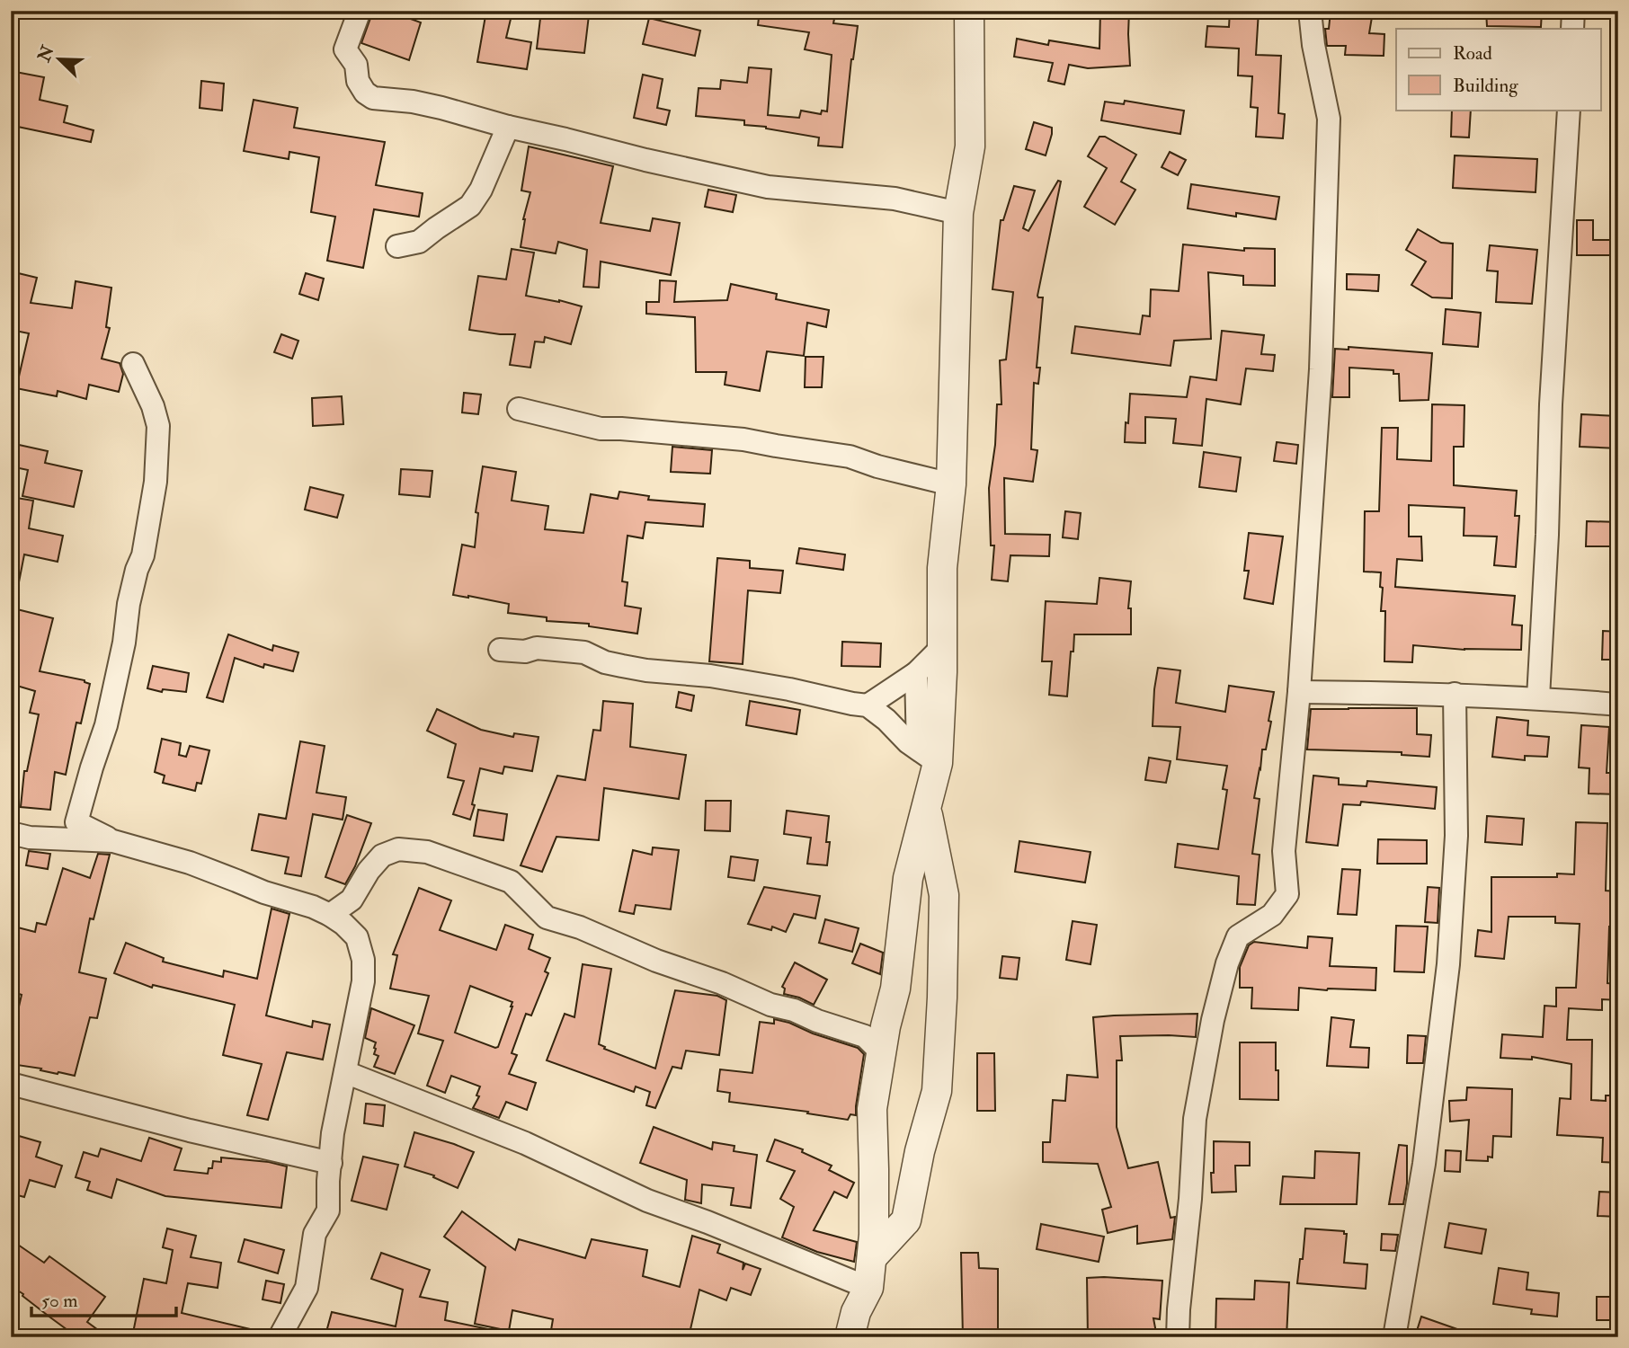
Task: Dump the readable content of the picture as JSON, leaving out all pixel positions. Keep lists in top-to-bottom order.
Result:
{
  "legend": ["Road", "Building"],
  "scale_bar": "50 m",
  "north": "top left"
}
